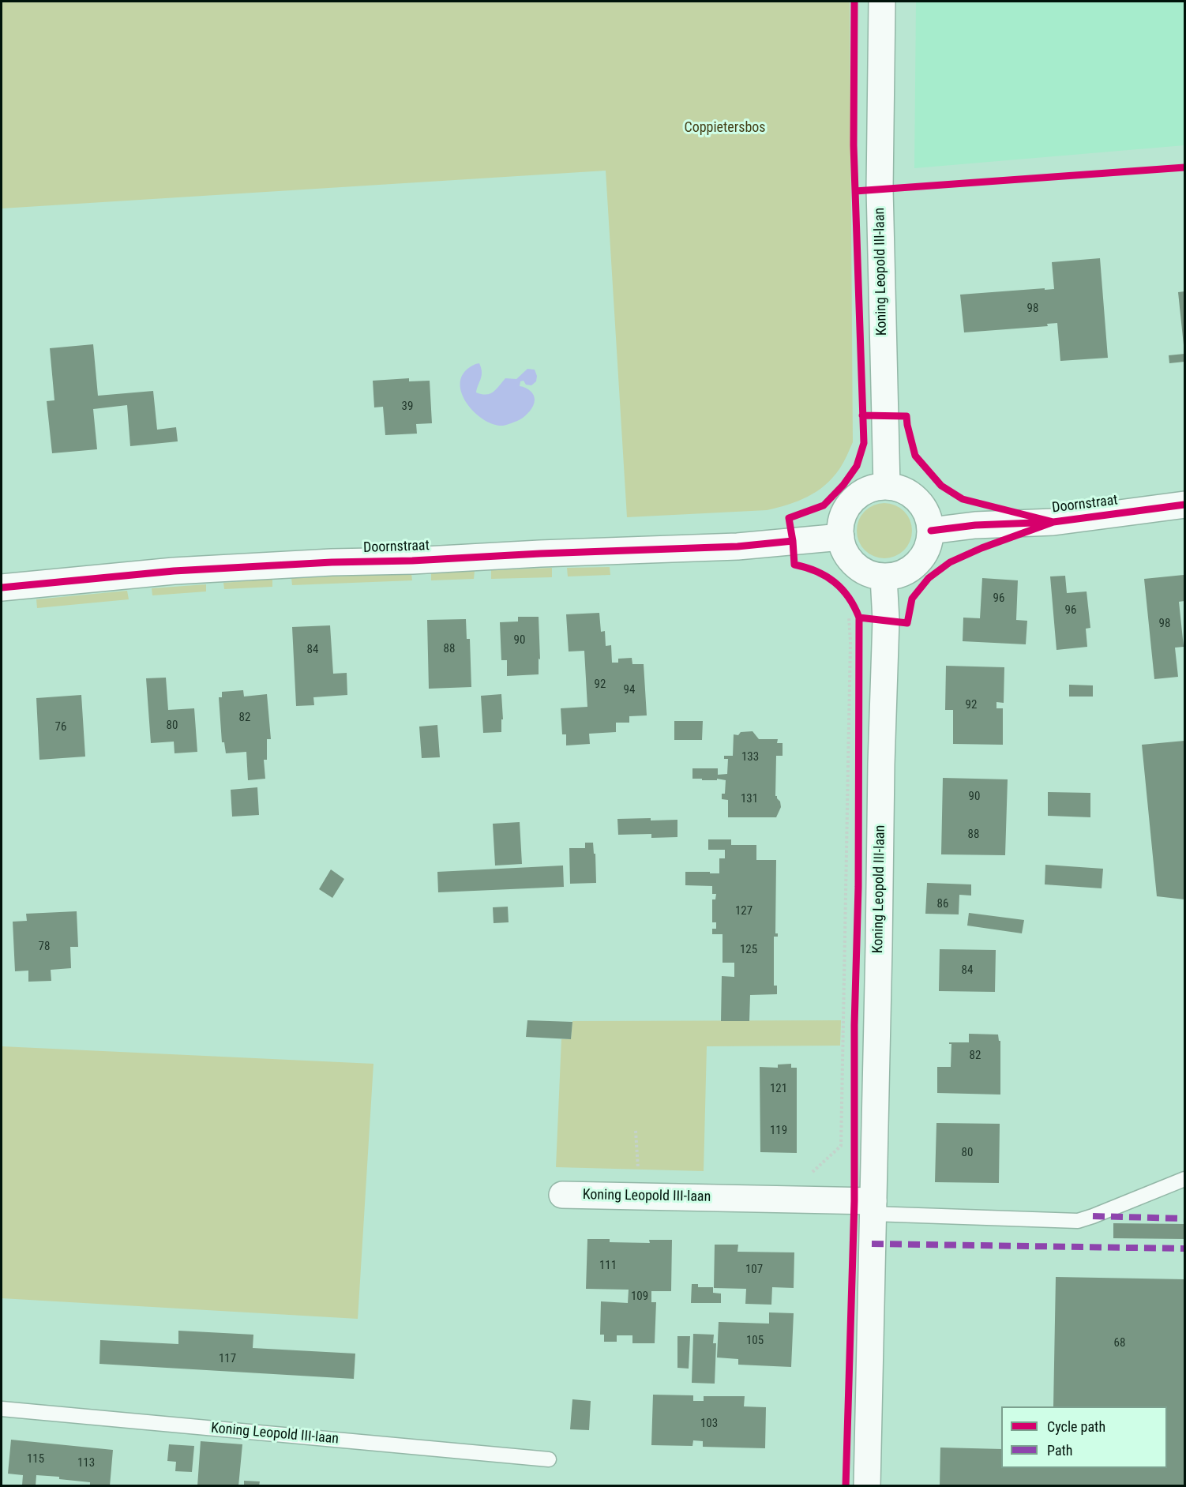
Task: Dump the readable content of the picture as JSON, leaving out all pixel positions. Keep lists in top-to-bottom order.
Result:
{
  "streets": {
    "street": ["Koning Leopold III-laan", "Doornstraat"]
  },
  "crossings": [
    ["Koning Leopold III-laan", "Doornstraat"]
  ],
  "parks": ["Coppietersbos"],
  "house_numbers": [
    "98",
    "39",
    "96",
    "96",
    "98",
    "90",
    "88",
    "84",
    "92",
    "94",
    "92",
    "82",
    "80",
    "76",
    "133",
    "90",
    "131",
    "88",
    "86",
    "127",
    "78",
    "125",
    "84",
    "82",
    "121",
    "119",
    "80",
    "111",
    "107",
    "109",
    "105",
    "68",
    "117",
    "103",
    "115",
    "113"
  ],
  "legend": ["Cycle path", "Path"]
}
